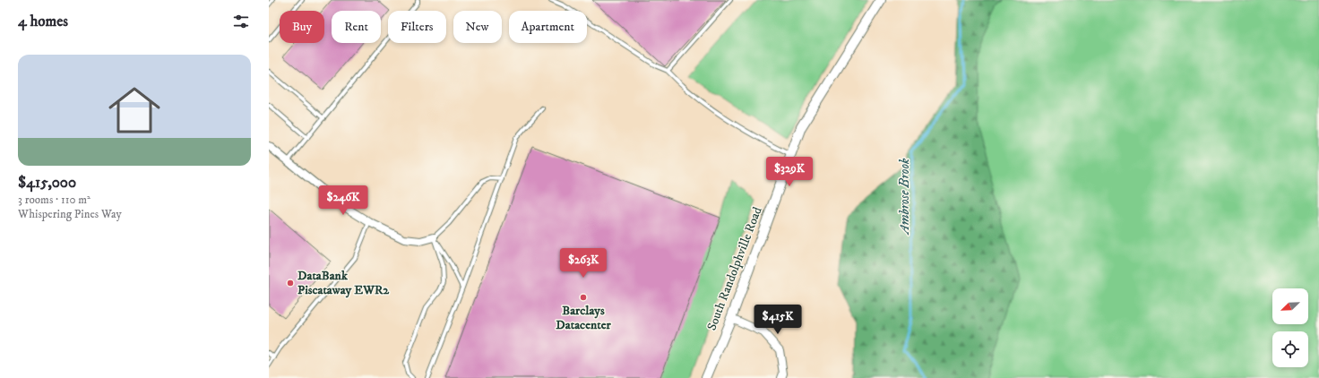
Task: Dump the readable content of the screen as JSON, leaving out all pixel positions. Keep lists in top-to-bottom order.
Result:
{
  "streets": {
    "street": ["South Randolphville Road"]
  },
  "water": ["Ambrose Brook"],
  "places": ["DataBank Piscataway EWR2", "Barclays Datacenter"],
  "north": "bottom left",
  "page": {
    "heading": "4 homes",
    "chip": [
      "Buy",
      "Rent",
      "Filters",
      "New",
      "Apartment"
    ],
    "list": [
      {
        "name": "$415,000",
        "note": "3 rooms · 110 m² · Whispering Pines Way"
      }
    ],
    "price": [
      "$329K",
      "$246K",
      "$263K",
      "$415K"
    ]
  }
}
